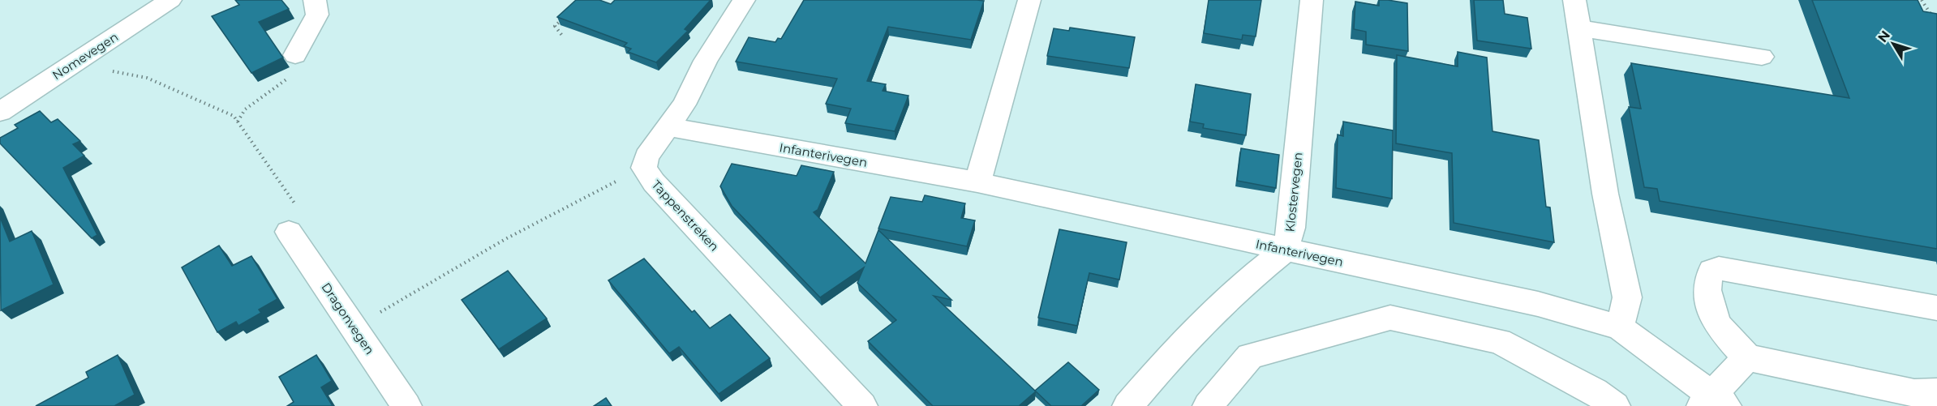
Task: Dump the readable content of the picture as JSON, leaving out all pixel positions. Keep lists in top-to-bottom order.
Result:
{
  "streets": {
    "street": [
      "Nomevegen",
      "Infanterivegen",
      "Klostervegen",
      "Tappenstreken",
      "Dragonvegen"
    ]
  },
  "crossings": [
    ["Infanterivegen", "Klostervegen"],
    ["Infanterivegen", "Tappenstreken"]
  ],
  "north": "top left"
}
